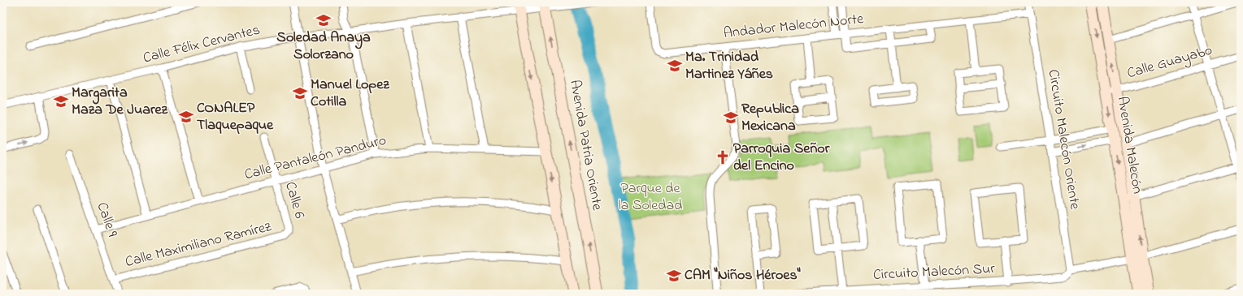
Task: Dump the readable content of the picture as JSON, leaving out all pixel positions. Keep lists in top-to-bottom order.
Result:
{
  "streets": {
    "street": [
      "Andador Malecón Norte",
      "Calle Félix Cervantes",
      "Calle Guayabo",
      "Circuito Malecón Oriente",
      "Avenida Patria Oriente",
      "Avenida Malecón",
      "Calle Pantaleón Panduro",
      "Calle 6",
      "Calle 9",
      "Calle Maximiliano Ramírez",
      "Circuito Malecón Sur"
    ]
  },
  "crossings": [
    ["Andador Malecón Norte", "Circuito Malecón Oriente"],
    ["Calle Félix Cervantes", "Avenida Patria Oriente"],
    ["Calle Guayabo", "Avenida Malecón"],
    ["Circuito Malecón Oriente", "Circuito Malecón Sur"],
    ["Avenida Malecón", "Circuito Malecón Sur"],
    ["Calle Pantaleón Panduro", "Calle 6"],
    ["Calle Pantaleón Panduro", "Calle 9"],
    ["Calle 6", "Calle Maximiliano Ramírez"],
    ["Calle 9", "Calle Maximiliano Ramírez"]
  ],
  "parks": ["Parque de la Soledad"],
  "places": {
    "school or university": [
      "Soledad Anaya Solorzano",
      "Ma. Trinidad Martinez Yáñes",
      "Manuel Lopez Cotilla",
      "Margarita Maza De Juarez",
      "CONALEP Tlaquepaque",
      "Republica Mexicana",
      "CAM \"Niños Héroes\""
    ],
    "church": ["Parroquia Señor del Encino"]
  }
}
